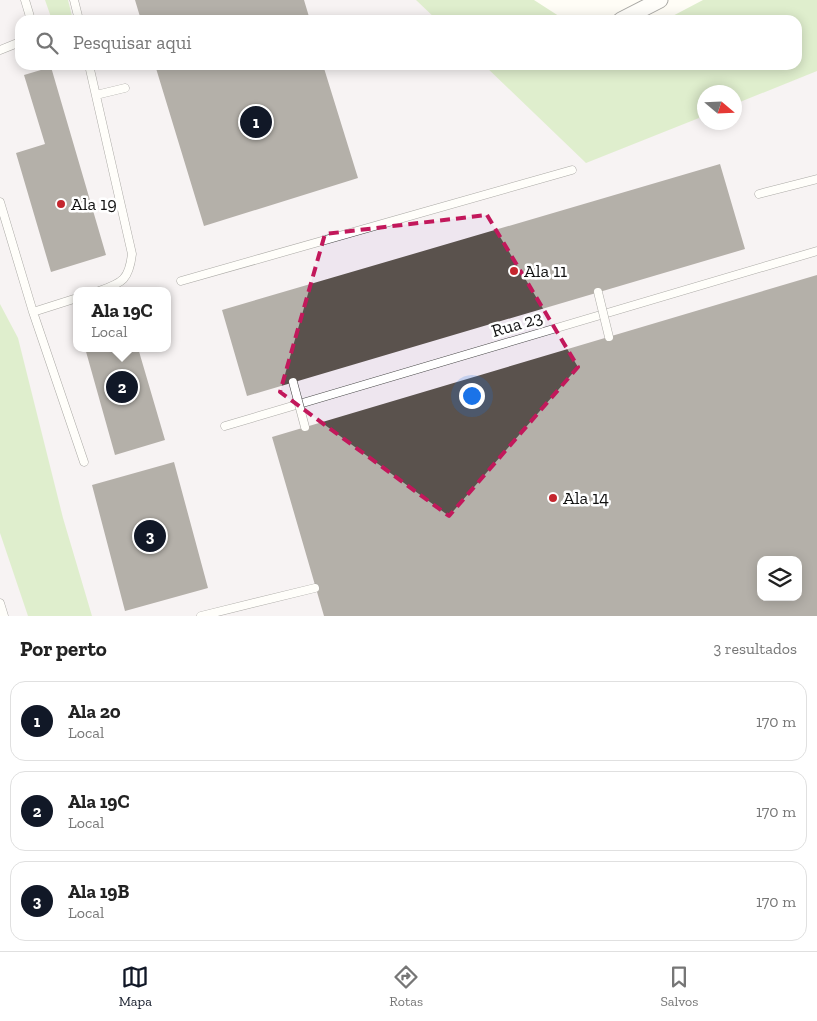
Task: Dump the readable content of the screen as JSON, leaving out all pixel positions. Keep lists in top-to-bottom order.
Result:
{
  "streets": {
    "lane": ["Rua 23"]
  },
  "places": ["Ala 19", "Ala 11", "Ala 14"],
  "north": "right",
  "page": {
    "search": "Pesquisar aqui",
    "pins": ["1", "2", "3"],
    "popup": ["Ala 19C", "Local"],
    "heading": ["Por perto", "3 resultados"],
    "list": [
      {
        "mark": "1",
        "name": "Ala 20",
        "note": "Local",
        "value": "170 m"
      },
      {
        "mark": "2",
        "name": "Ala 19C",
        "note": "Local",
        "value": "170 m"
      },
      {
        "mark": "3",
        "name": "Ala 19B",
        "note": "Local",
        "value": "170 m"
      }
    ],
    "nav": ["Mapa", "Rotas", "Salvos"]
  }
}
